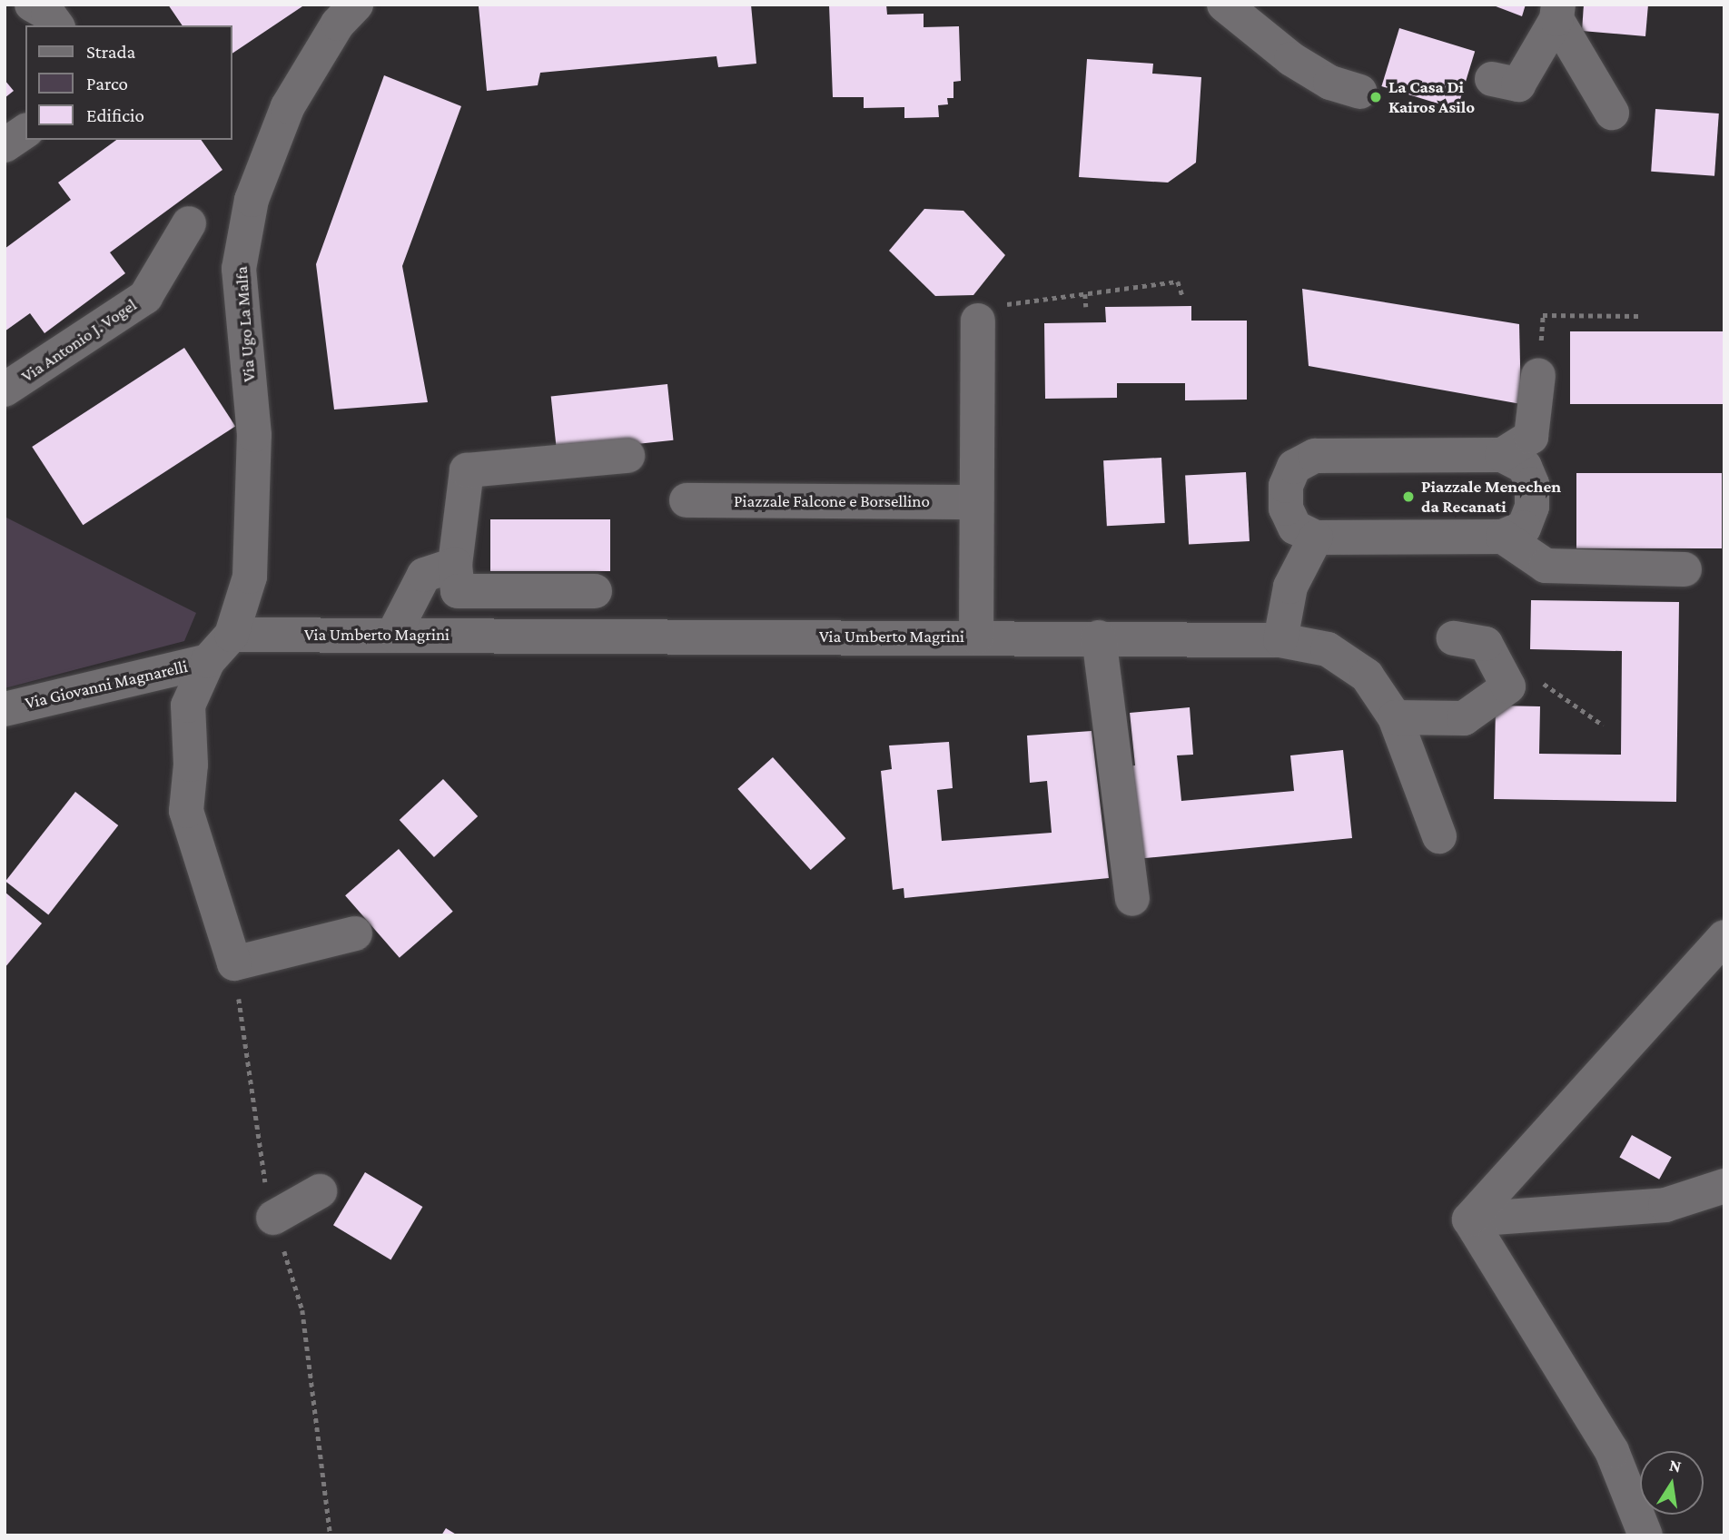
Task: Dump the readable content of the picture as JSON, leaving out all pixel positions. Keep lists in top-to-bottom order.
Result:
{
  "streets": {
    "street": [
      "Via Ugo La Malfa",
      "Via Antonio J. Vogel",
      "Piazzale Falcone e Borsellino",
      "Via Umberto Magrini",
      "Via Giovanni Magnarelli"
    ]
  },
  "crossings": [
    ["Via Ugo La Malfa", "Via Umberto Magrini"],
    ["Via Ugo La Malfa", "Via Giovanni Magnarelli"]
  ],
  "places": ["La Casa Di Kairos Asilo", "Piazzale Menechen da Recanati"],
  "legend": ["Strada", "Parco", "Edificio"],
  "north": "top"
}
